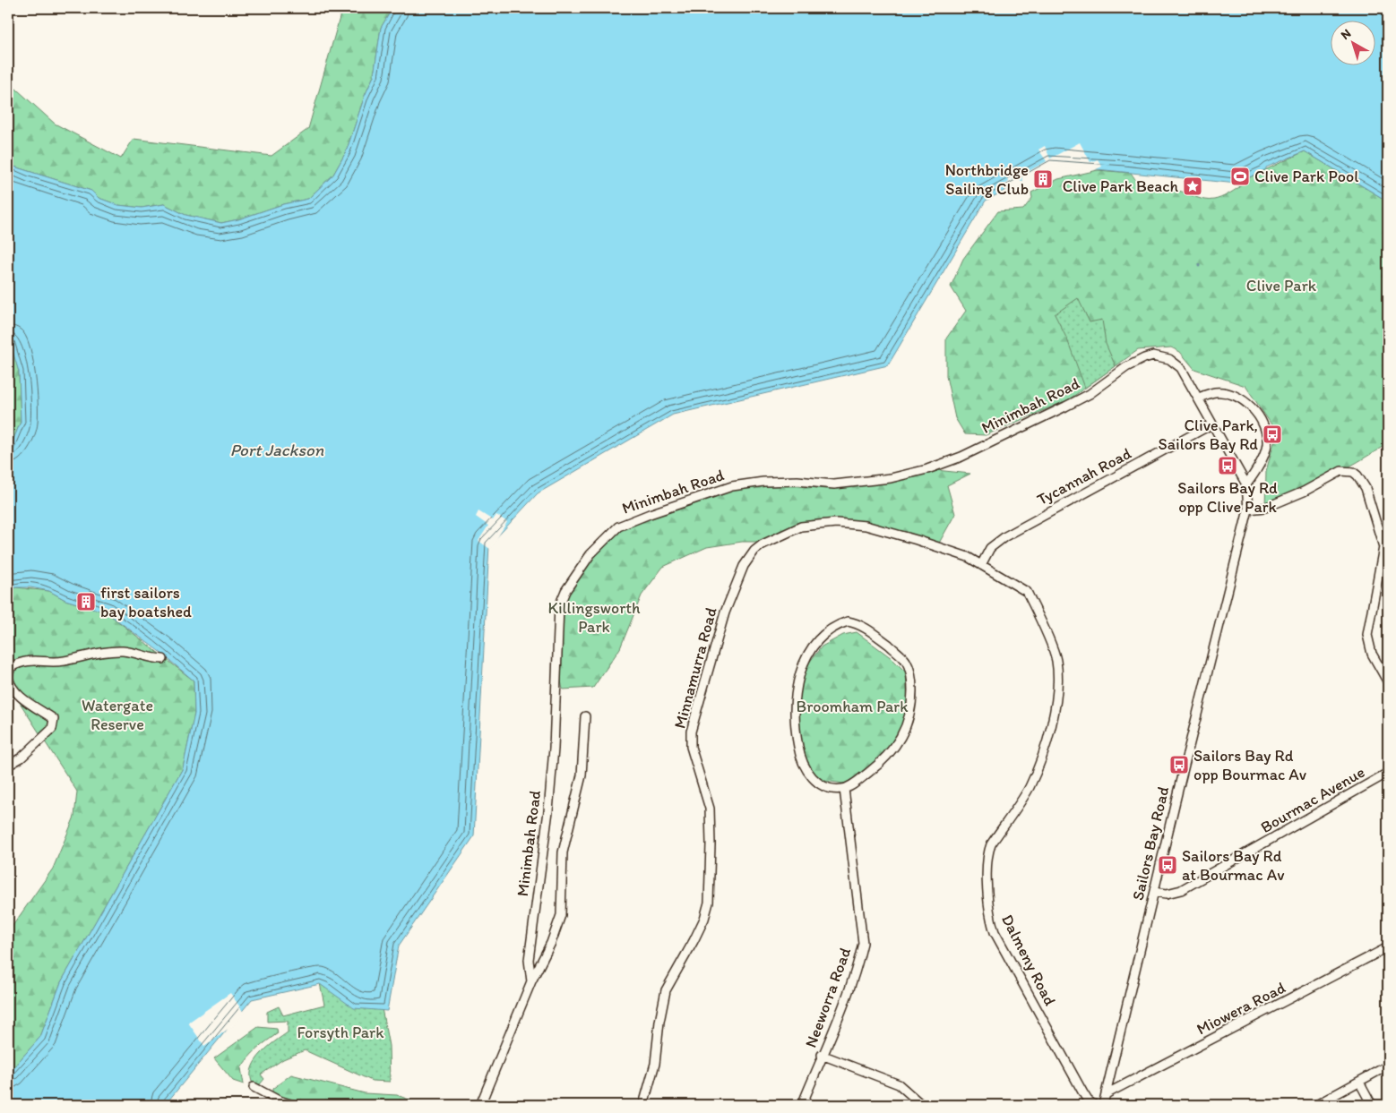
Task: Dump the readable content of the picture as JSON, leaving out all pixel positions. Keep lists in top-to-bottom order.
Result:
{
  "streets": {
    "street": [
      "Minimbah Road",
      "Tycannah Road",
      "Minnamurra Road",
      "Bourmac Avenue",
      "Sailors Bay Road",
      "Dalmeny Road",
      "Neeworra Road",
      "Miowera Road"
    ]
  },
  "crossings": [
    ["Minimbah Road", "Sailors Bay Road"],
    ["Tycannah Road", "Minnamurra Road"],
    ["Tycannah Road", "Sailors Bay Road"],
    ["Tycannah Road", "Dalmeny Road"],
    ["Minnamurra Road", "Dalmeny Road"],
    ["Bourmac Avenue", "Sailors Bay Road"],
    ["Sailors Bay Road", "Miowera Road"]
  ],
  "water": ["Port Jackson"],
  "parks": [
    "Clive Park",
    "Killingsworth Park",
    "Watergate Reserve",
    "Broomham Park",
    "Forsyth Park"
  ],
  "places": {
    "sports": ["Clive Park Pool"],
    "building": ["Northbridge Sailing Club", "first sailors bay boatshed"],
    "place": ["Clive Park Beach"],
    "bus stop": [
      "Clive Park, Sailors Bay Rd",
      "Sailors Bay Rd opp Clive Park",
      "Sailors Bay Rd opp Bourmac Av",
      "Sailors Bay Rd at Bourmac Av"
    ]
  },
  "north": "top left"
}
